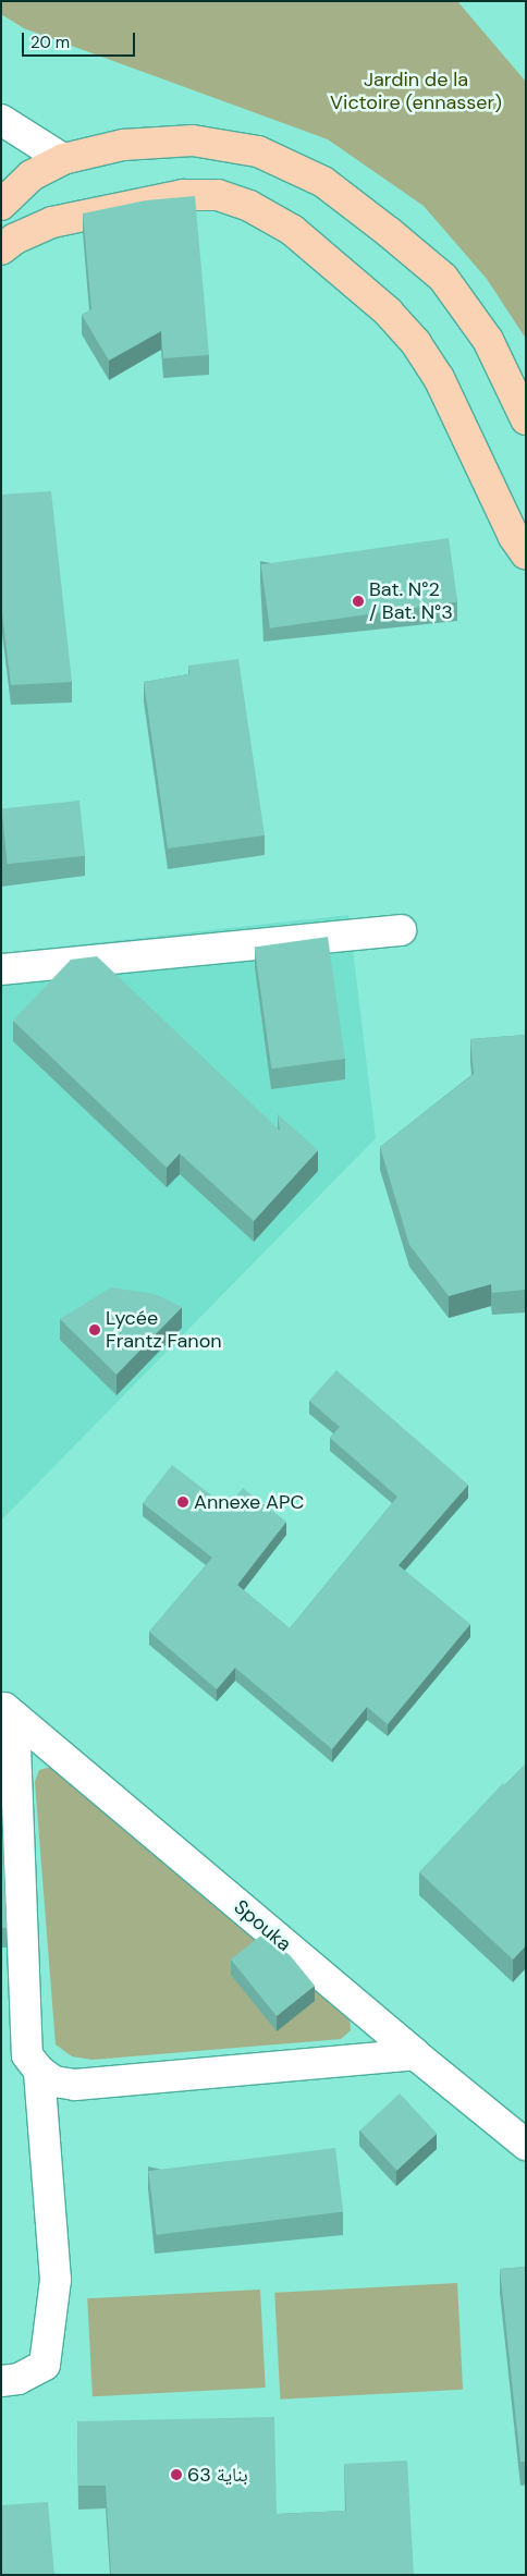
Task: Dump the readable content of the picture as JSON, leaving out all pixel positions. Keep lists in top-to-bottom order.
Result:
{
  "streets": {
    "street": ["Spouka"]
  },
  "parks": ["Jardin de la Victoire (ennasser)"],
  "places": [
    "Bat. N°2 / Bat. N°3",
    "Lycée Frantz Fanon",
    "Annexe APC",
    "بناية 63"
  ],
  "scale_bar": "20 m"
}
